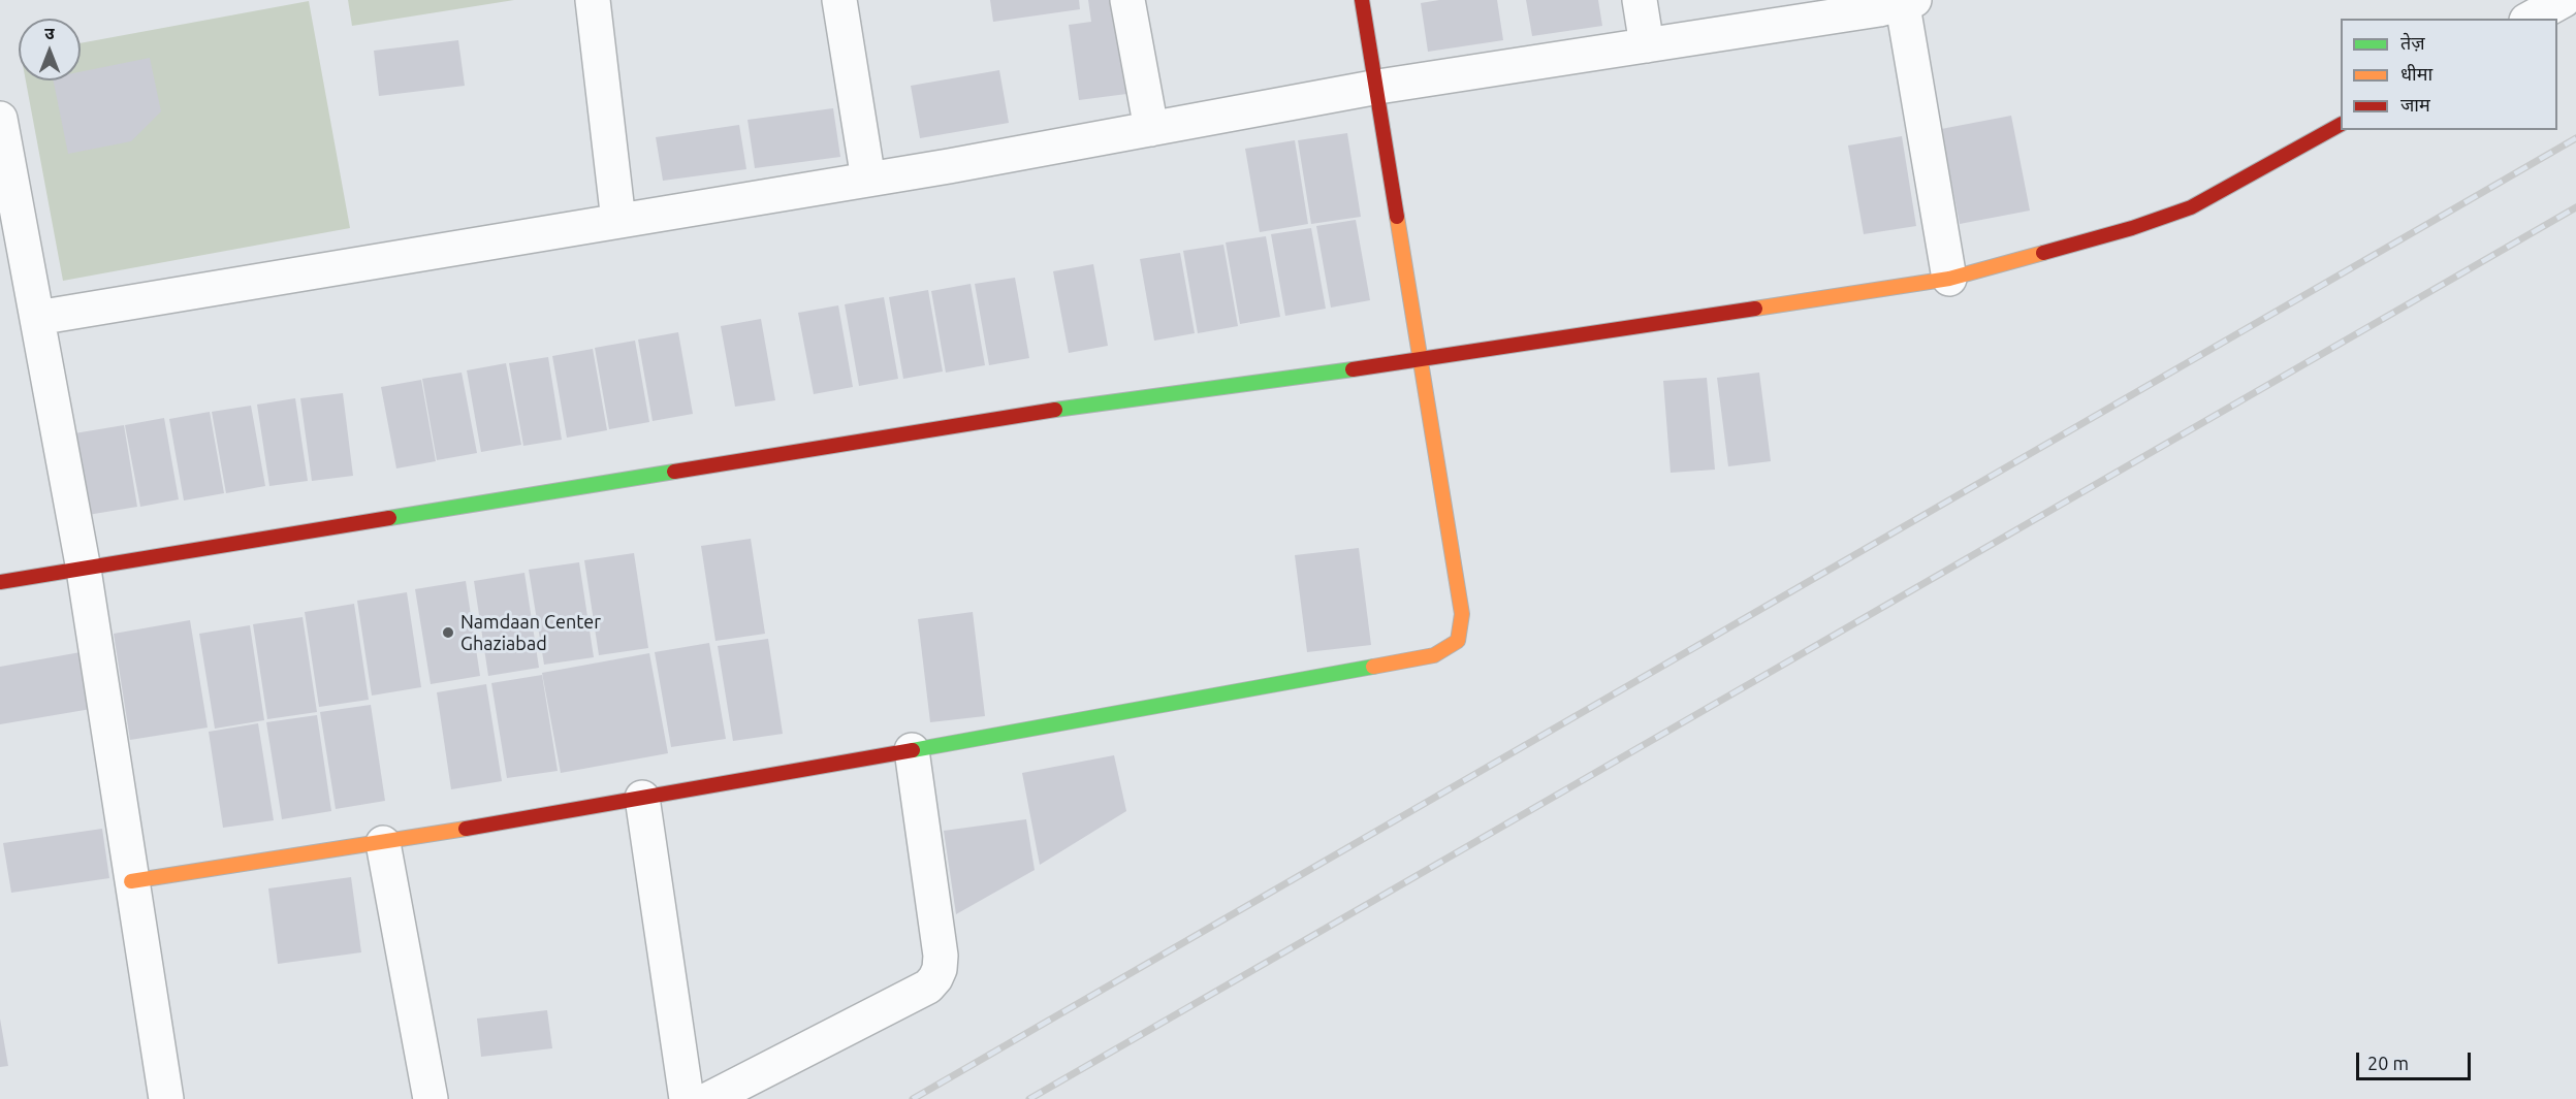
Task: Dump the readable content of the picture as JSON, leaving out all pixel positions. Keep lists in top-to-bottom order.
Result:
{
  "places": ["Namdaan Center Ghaziabad"],
  "legend": ["तेज़", "धीमा", "जाम"],
  "scale_bar": "20 m",
  "north": "top"
}
